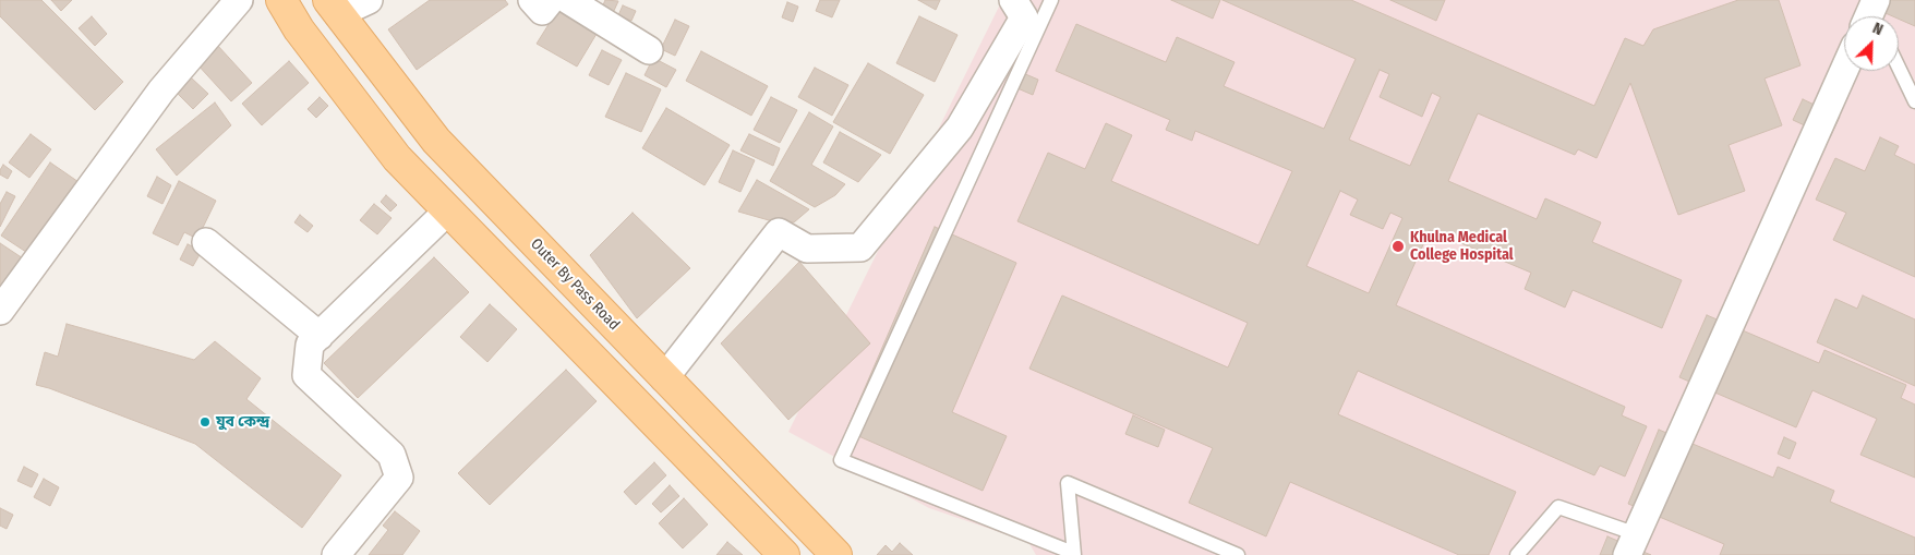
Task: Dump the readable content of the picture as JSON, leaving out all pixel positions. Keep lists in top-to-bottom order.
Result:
{
  "streets": {
    "main road": ["Outer By Pass Road"]
  },
  "places": ["Khulna Medical College Hospital", "যুব কেন্দ্র"],
  "north": "top right"
}
